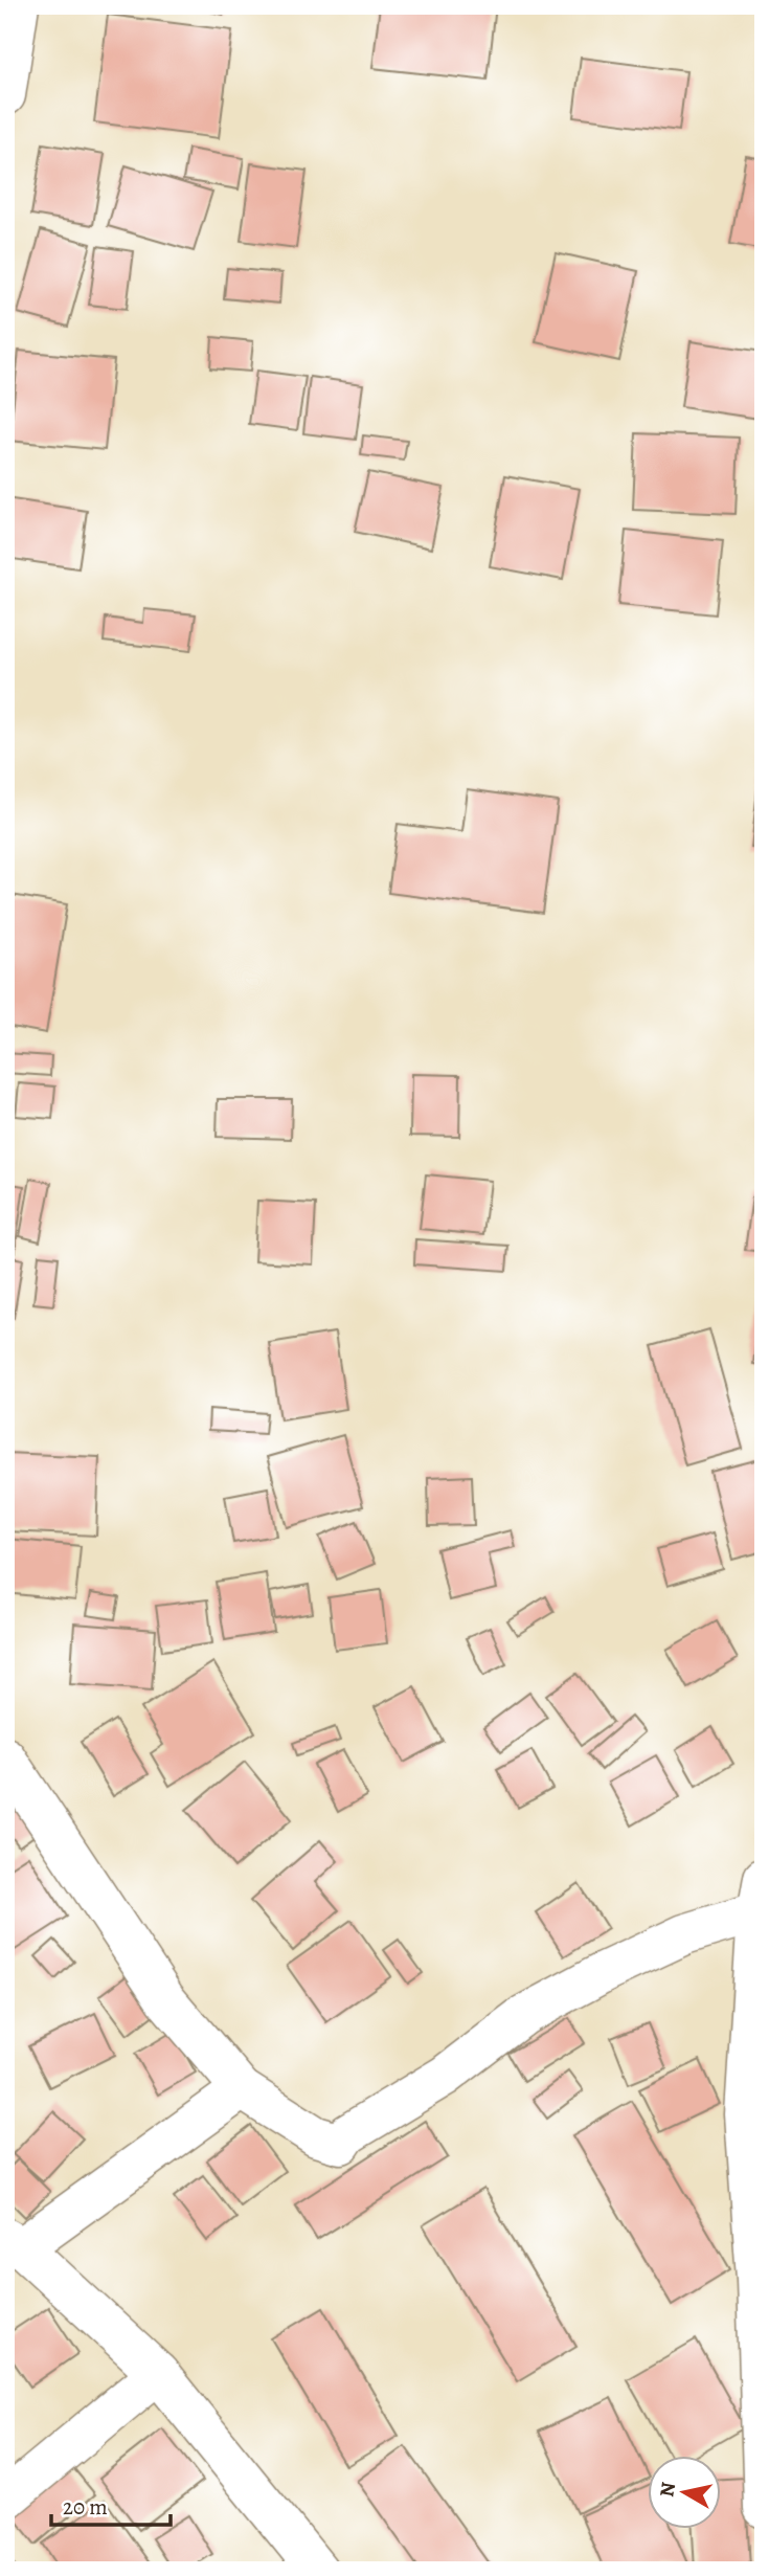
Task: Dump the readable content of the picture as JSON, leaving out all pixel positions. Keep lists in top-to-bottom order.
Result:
{
  "scale_bar": "20 m",
  "north": "left"
}
